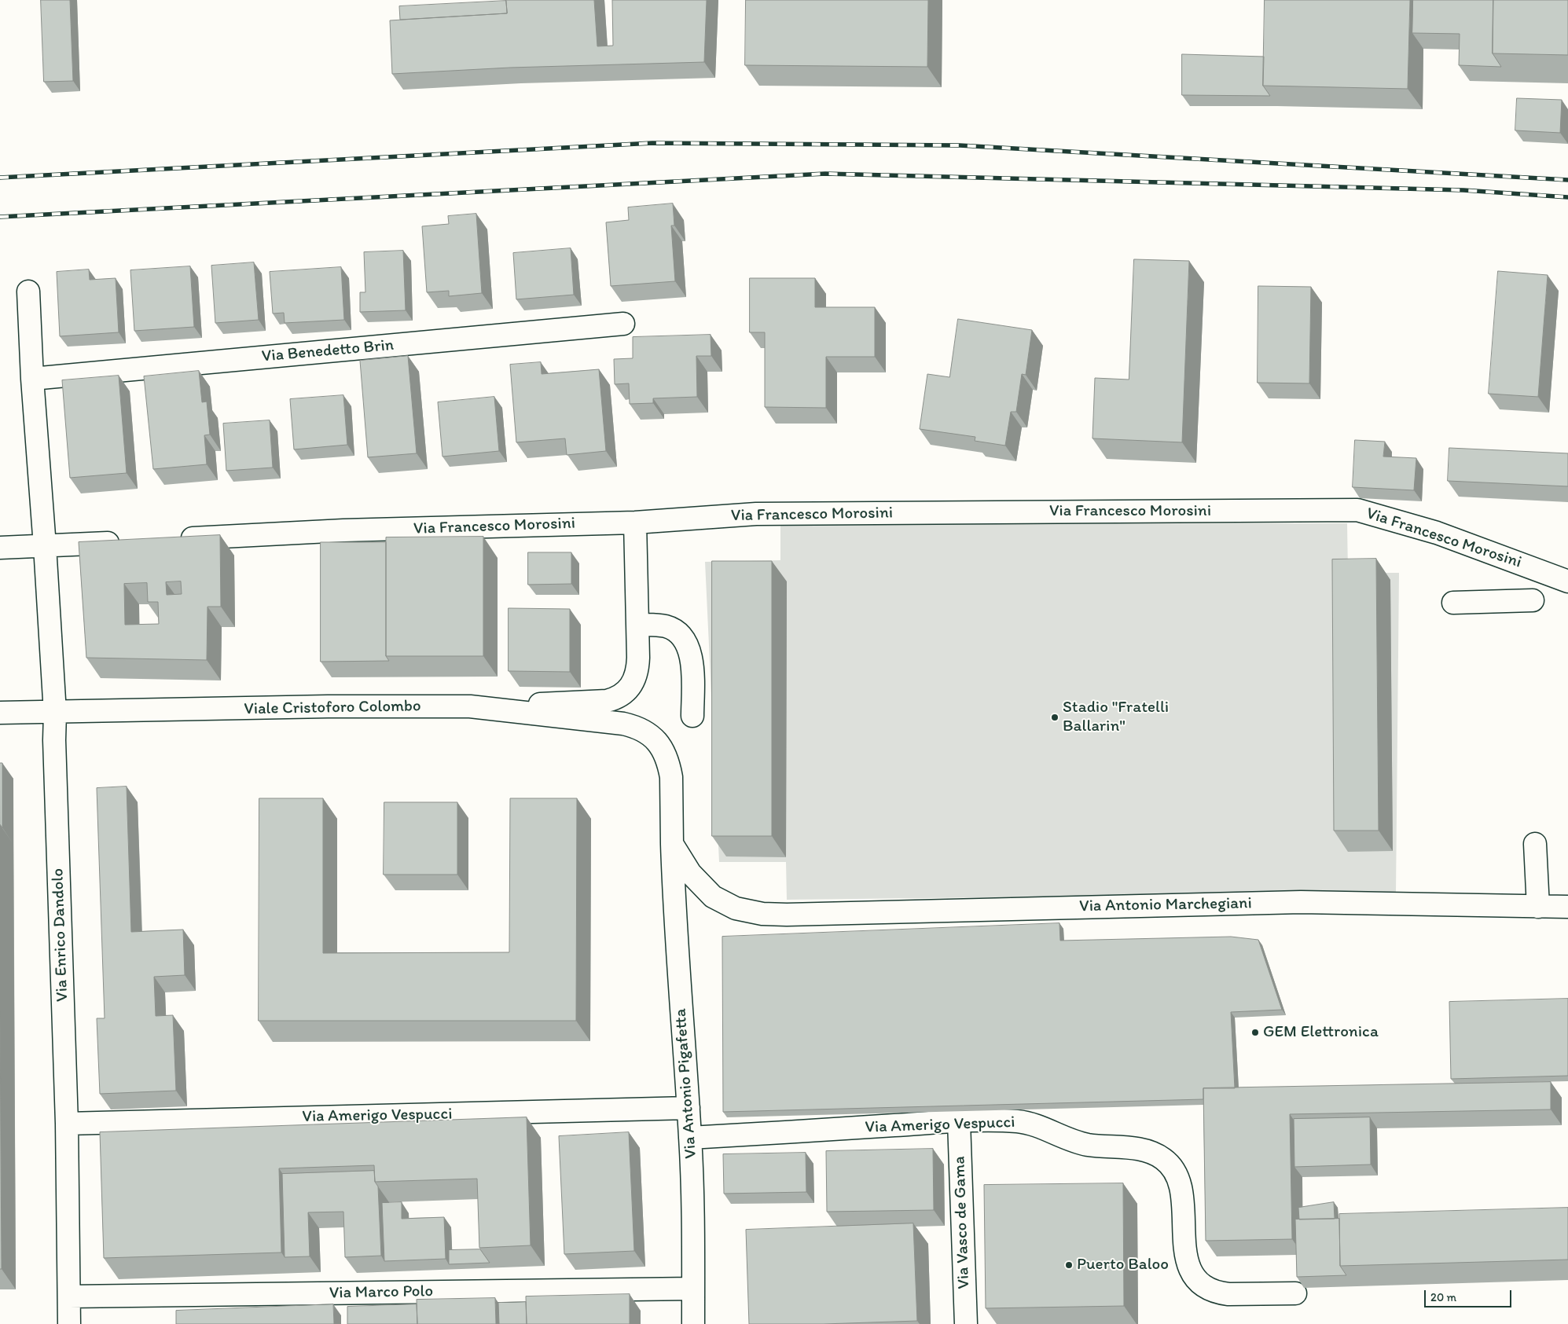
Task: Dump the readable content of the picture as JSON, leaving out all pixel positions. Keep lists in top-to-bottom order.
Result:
{
  "streets": {
    "street": [
      "Via Benedetto Brin",
      "Via Francesco Morosini",
      "Viale Cristoforo Colombo",
      "Via Antonio Marchegiani",
      "Via Enrico Dandolo",
      "Via Antonio Pigafetta",
      "Via Amerigo Vespucci",
      "Via Vasco de Gama",
      "Via Marco Polo"
    ]
  },
  "crossings": [
    ["Viale Cristoforo Colombo", "Via Enrico Dandolo"],
    ["Viale Cristoforo Colombo", "Via Antonio Pigafetta"],
    ["Via Antonio Marchegiani", "Via Antonio Pigafetta"],
    ["Via Enrico Dandolo", "Via Amerigo Vespucci"],
    ["Via Enrico Dandolo", "Via Marco Polo"],
    ["Via Antonio Pigafetta", "Via Amerigo Vespucci"],
    ["Via Antonio Pigafetta", "Via Marco Polo"],
    ["Via Amerigo Vespucci", "Via Vasco de Gama"]
  ],
  "places": ["Stadio \"Fratelli Ballarin\"", "GEM Elettronica", "Puerto Baloo"],
  "scale_bar": "20 m"
}
